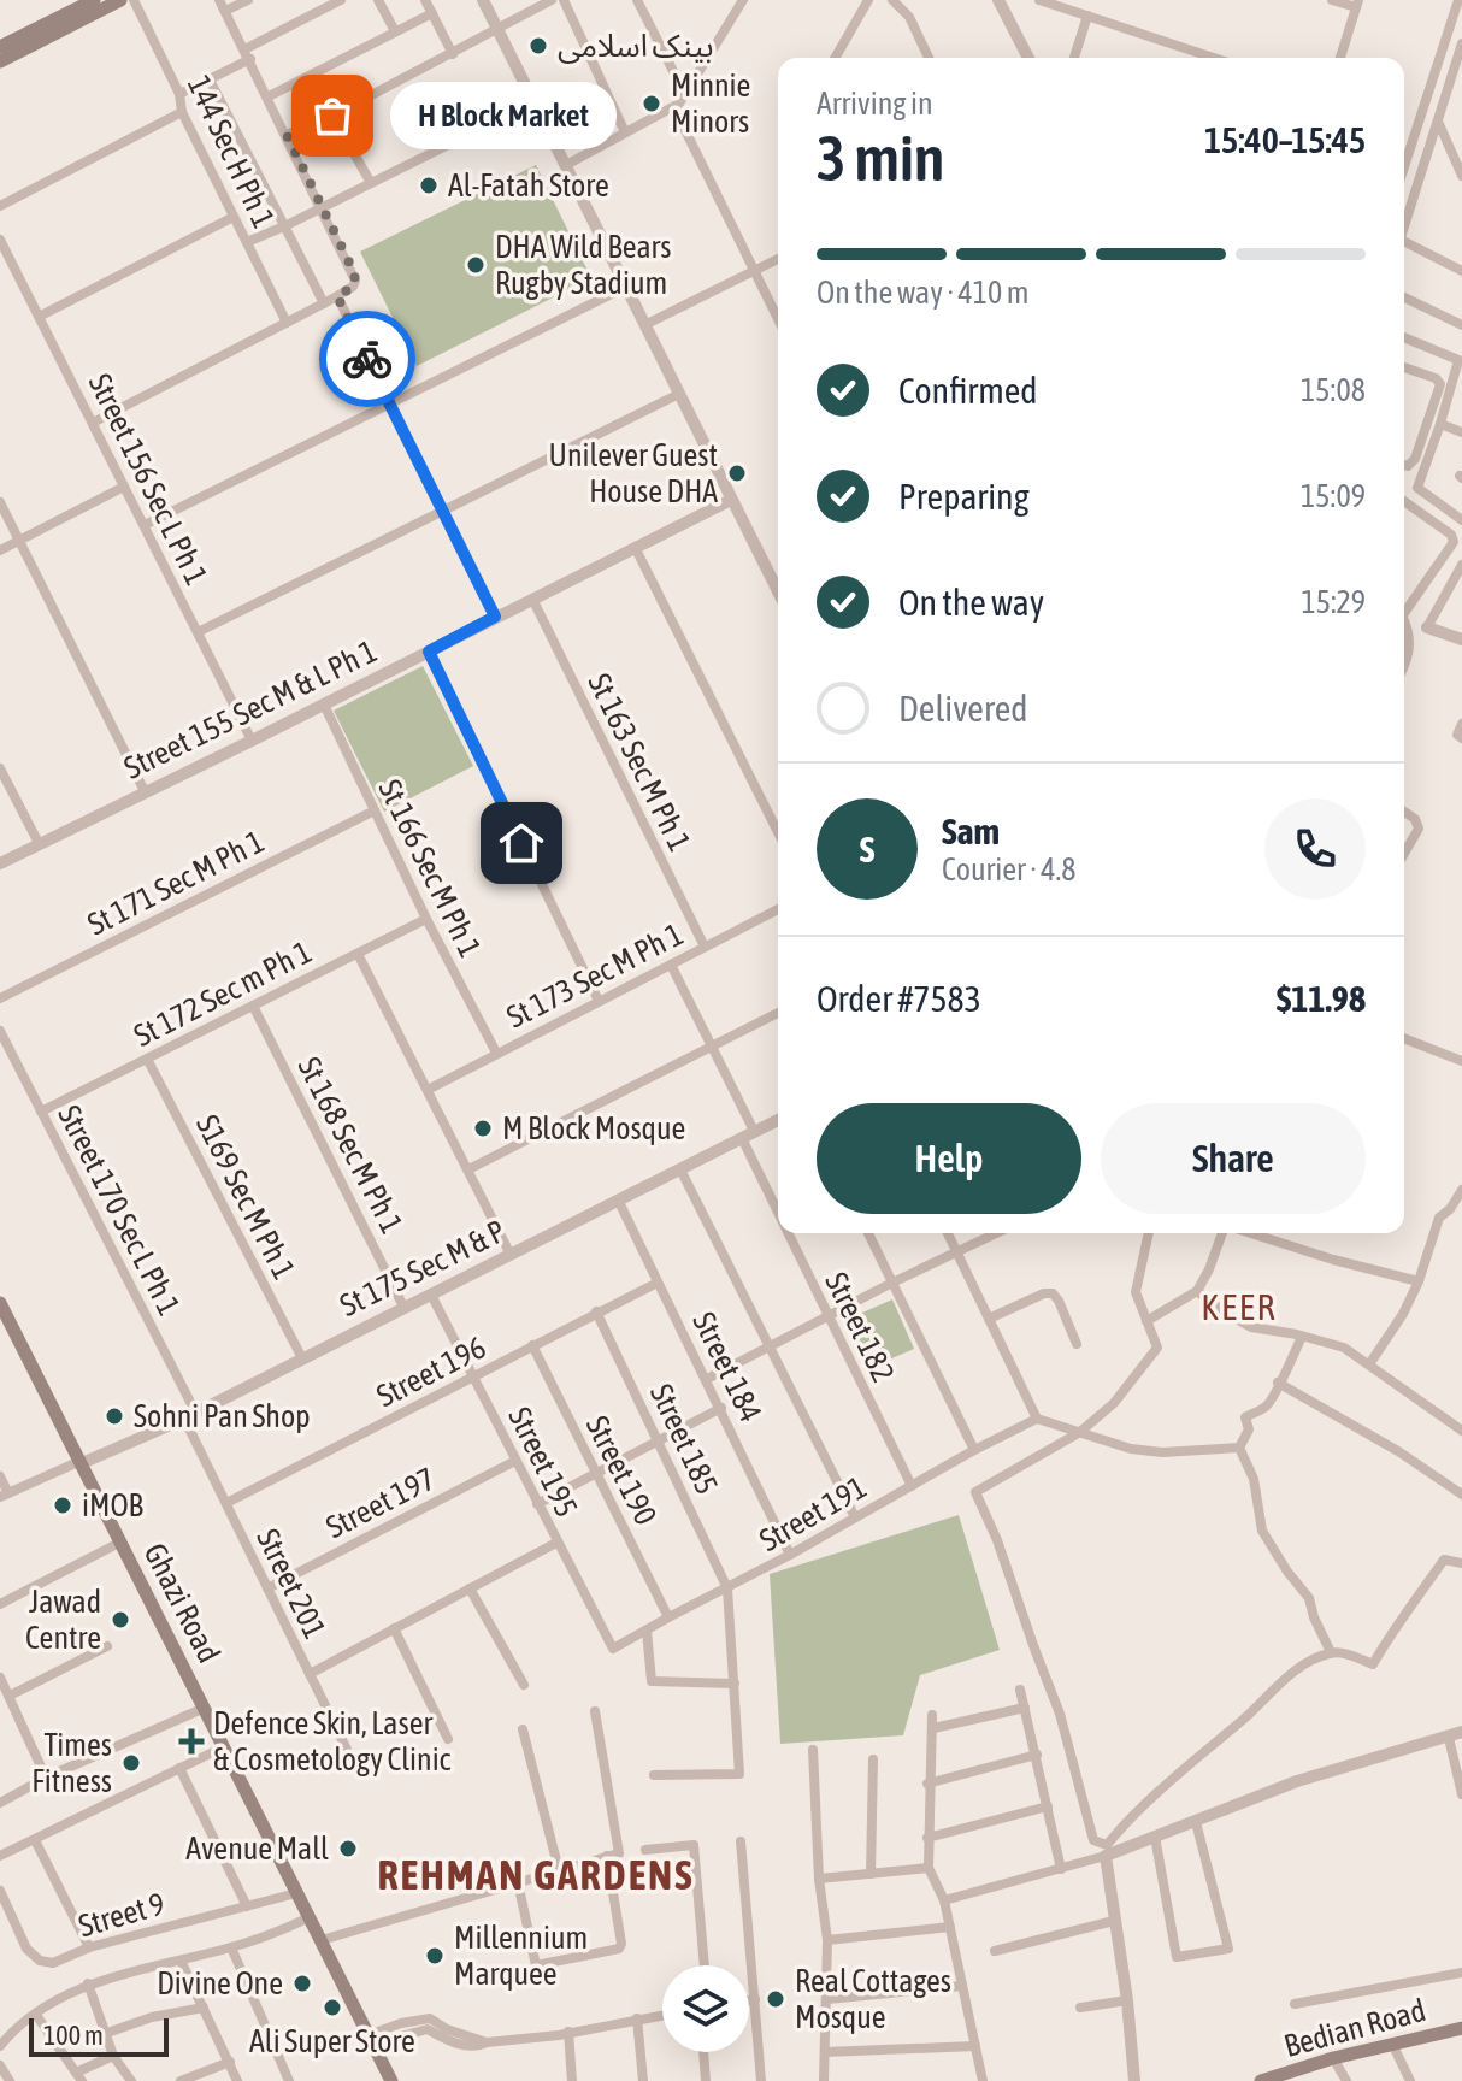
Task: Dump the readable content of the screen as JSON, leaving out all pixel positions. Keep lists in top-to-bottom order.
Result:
{
  "streets": {
    "main road": ["Ghazi Road", "Bedian Road"],
    "street": [
      "144 Sec H Ph 1",
      "Street 156 Sec L Ph 1",
      "Street 155 Sec M & L Ph 1",
      "St 163 Sec M Ph 1",
      "St 166 Sec M Ph 1",
      "St 171 Sec M Ph 1",
      "St 173 Sec M Ph 1",
      "St 172 Sec m Ph 1",
      "St 168 Sec M Ph 1",
      "S169 Sec M Ph 1",
      "Street 170 Sec L Ph 1",
      "St 175 Sec M & P",
      "Street 182",
      "Street 184",
      "Street 196",
      "Street 185",
      "Street 195",
      "Street 190",
      "Street 197",
      "Street 191",
      "Street 201",
      "Street 9"
    ]
  },
  "crossings": [
    ["Street 156 Sec L Ph 1", "Street 155 Sec M & L Ph 1"],
    ["Street 155 Sec M & L Ph 1", "St 163 Sec M Ph 1"],
    ["Street 155 Sec M & L Ph 1", "St 166 Sec M Ph 1"],
    ["St 163 Sec M Ph 1", "St 173 Sec M Ph 1"],
    ["St 166 Sec M Ph 1", "St 171 Sec M Ph 1"],
    ["St 166 Sec M Ph 1", "St 173 Sec M Ph 1"],
    ["St 166 Sec M Ph 1", "St 172 Sec m Ph 1"],
    ["St 173 Sec M Ph 1", "Street 182"],
    ["St 172 Sec m Ph 1", "St 168 Sec M Ph 1"],
    ["St 172 Sec m Ph 1", "S169 Sec M Ph 1"],
    ["St 172 Sec m Ph 1", "Street 170 Sec L Ph 1"],
    ["St 168 Sec M Ph 1", "St 175 Sec M & P"],
    ["S169 Sec M Ph 1", "St 175 Sec M & P"],
    ["Street 170 Sec L Ph 1", "St 175 Sec M & P"],
    ["Street 170 Sec L Ph 1", "Street 201"],
    ["St 175 Sec M & P", "Street 182"],
    ["St 175 Sec M & P", "Street 184"],
    ["St 175 Sec M & P", "Street 195"],
    ["St 175 Sec M & P", "Street 201"],
    ["St 175 Sec M & P", "Ghazi Road"],
    ["Street 182", "Street 191"],
    ["Street 184", "Street 196"],
    ["Street 184", "Street 191"],
    ["Street 196", "Street 185"],
    ["Street 196", "Street 195"],
    ["Street 196", "Street 190"],
    ["Street 196", "Street 201"],
    ["Street 185", "Street 191"],
    ["Street 195", "Street 197"],
    ["Street 195", "Street 191"],
    ["Street 190", "Street 191"],
    ["Street 197", "Street 201"],
    ["Ghazi Road", "Street 9"]
  ],
  "districts": ["KEER", "REHMAN GARDENS"],
  "places": {
    "other": [
      "بینک اسلامی",
      "Minnie Minors",
      "H Block Market",
      "Al-Fatah Store",
      "DHA Wild Bears Rugby Stadium",
      "Unilever Guest House DHA",
      "M Block Mosque",
      "Sohni Pan Shop",
      "iMOB",
      "Jawad Centre",
      "Times Fitness",
      "Avenue Mall",
      "Millennium Marquee",
      "Divine One",
      "Real Cottages Mosque",
      "Ali Super Store"
    ],
    "health": ["Defence Skin, Laser & Cosmetology Clinic"]
  },
  "scale_bar": "100 m",
  "page": {
    "heading": ["3 min", "Arriving in", "15:40–15:45"],
    "panel": [
      "Sam",
      "Courier · 4.8",
      "Order #7583",
      "$11.98"
    ],
    "bubble": "H Block Market",
    "bar": "On the way · 410 m",
    "list": [
      ["Confirmed", "15:08"],
      ["Preparing", "15:09"],
      ["On the way", "15:29"],
      "Delivered"
    ],
    "round": "S",
    "buttons": ["Help", "Share"],
    "scale": "100 m"
  }
}
